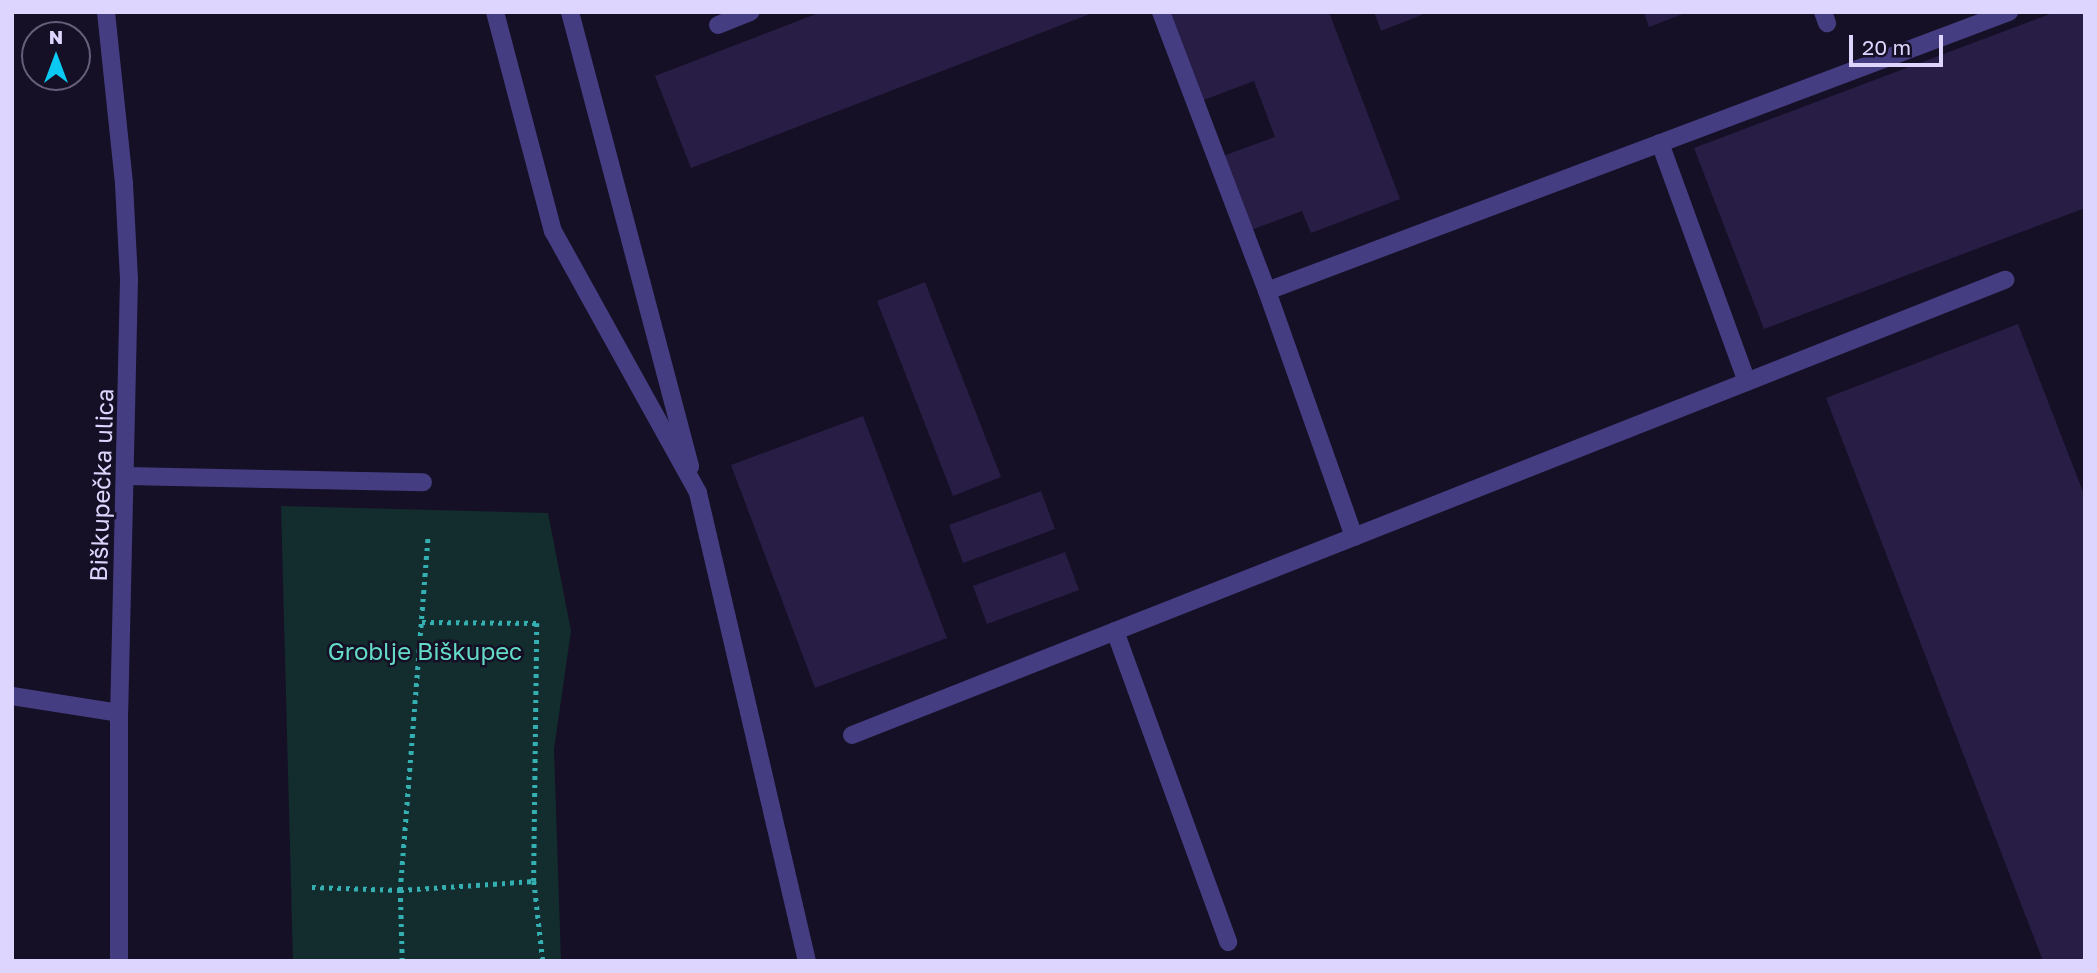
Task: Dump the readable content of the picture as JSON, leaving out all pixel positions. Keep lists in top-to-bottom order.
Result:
{
  "streets": {
    "street": ["Biškupečka ulica"]
  },
  "parks": ["Groblje Biškupec"],
  "scale_bar": "20 m",
  "north": "top"
}
